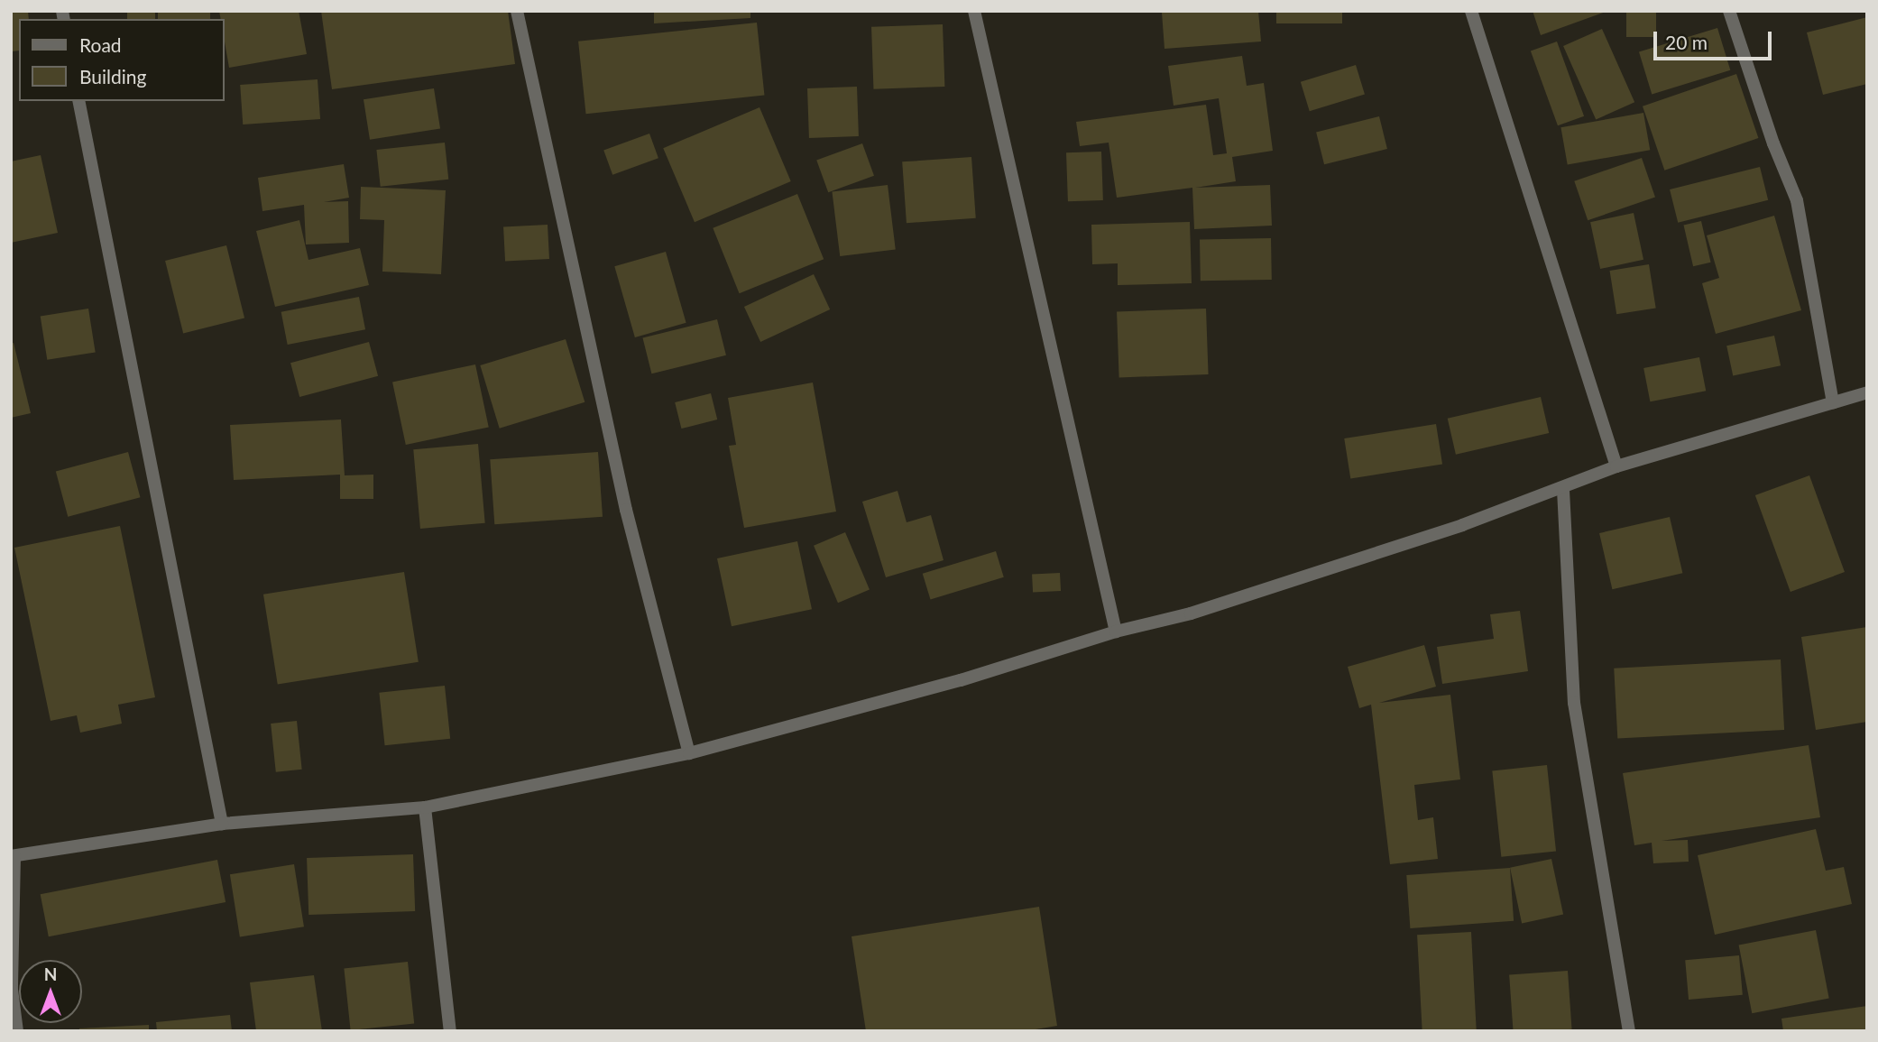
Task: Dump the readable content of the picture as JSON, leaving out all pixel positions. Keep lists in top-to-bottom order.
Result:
{
  "legend": ["Road", "Building"],
  "scale_bar": "20 m",
  "north": "top"
}
